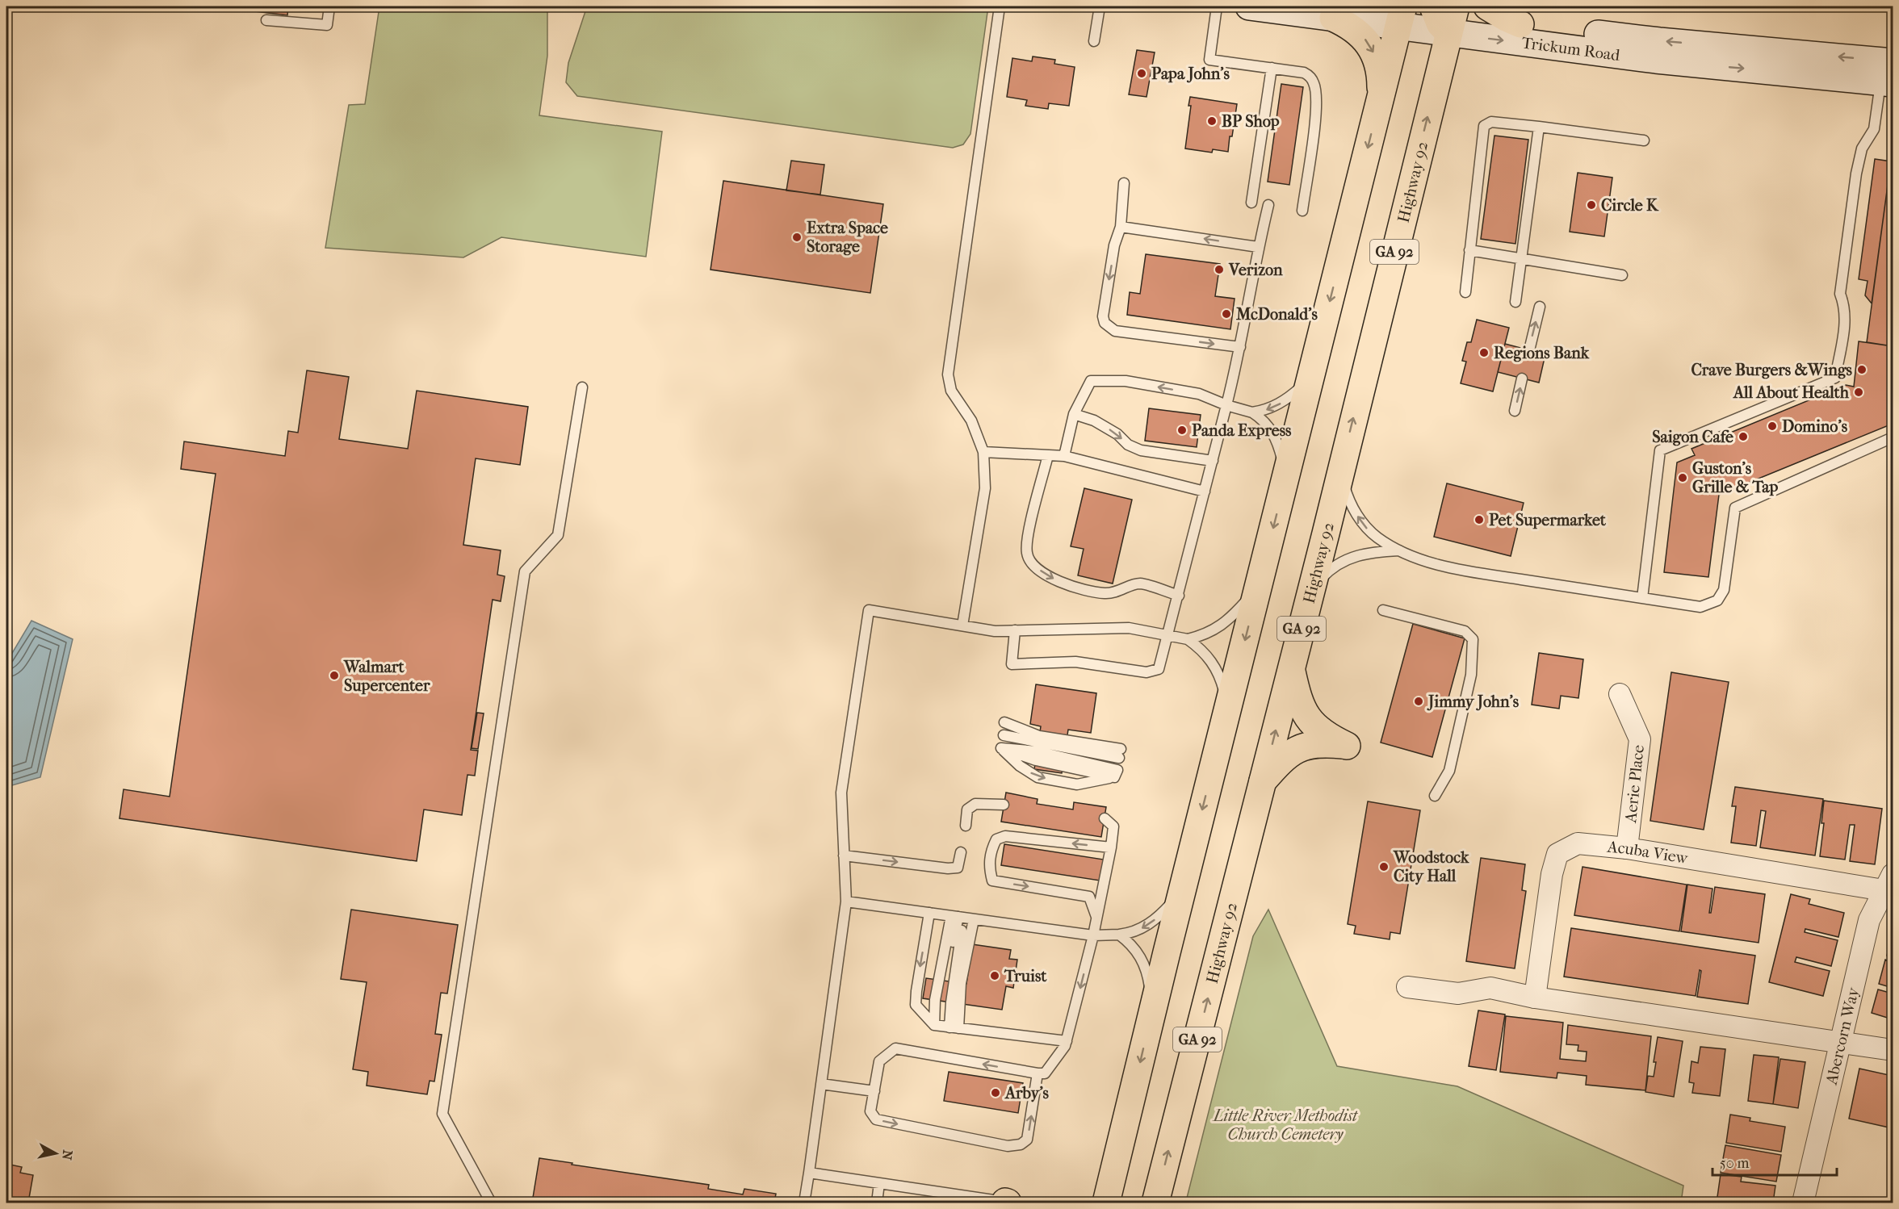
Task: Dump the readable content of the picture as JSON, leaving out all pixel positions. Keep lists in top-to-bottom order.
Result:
{
  "streets": {
    "main road": ["Highway 92", "GA 92"],
    "street": [
      "Trickum Road",
      "Aerie Place",
      "Acuba View",
      "Abercorn Way"
    ]
  },
  "crossings": [
    ["Trickum Road", "Highway 92"],
    ["Aerie Place", "Acuba View"],
    ["Acuba View", "Abercorn Way"]
  ],
  "parks": ["Little River Methodist Church Cemetery"],
  "places": [
    "Papa John's",
    "BP Shop",
    "Circle K",
    "Extra Space Storage",
    "Verizon",
    "McDonald's",
    "Regions Bank",
    "Crave Burgers &Wings",
    "All About Health",
    "Domino's",
    "Panda Express",
    "Saigon Cafe",
    "Guston's Grille & Tap",
    "Pet Supermarket",
    "Walmart Supercenter",
    "Jimmy John's",
    "Woodstock City Hall",
    "Truist",
    "Arby's"
  ],
  "scale_bar": "50 m",
  "north": "right"
}
